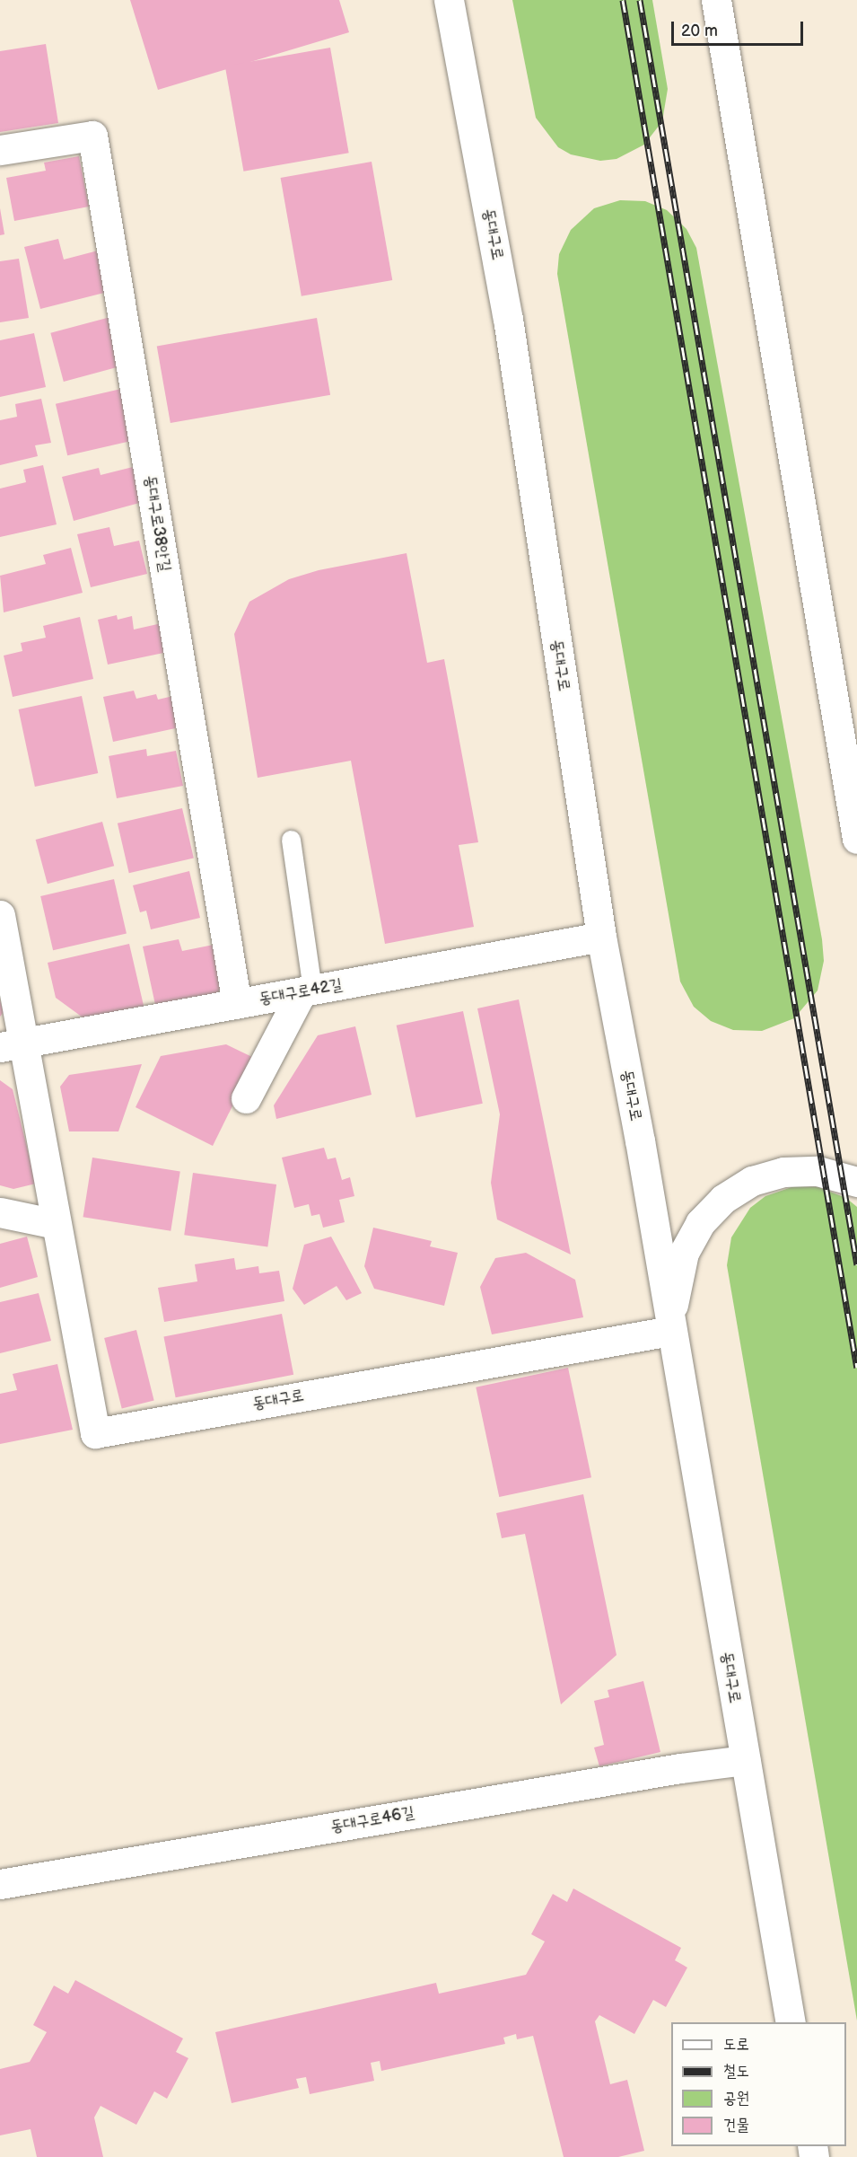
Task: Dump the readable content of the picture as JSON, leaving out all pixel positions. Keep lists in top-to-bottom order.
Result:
{
  "streets": {
    "street": [
      "동대구로",
      "동대구로38안길",
      "동대구로42길",
      "동대구로46길"
    ]
  },
  "crossings": [
    ["동대구로", "동대구로42길"],
    ["동대구로", "동대구로46길"],
    ["동대구로38안길", "동대구로42길"]
  ],
  "legend": [
    "도로",
    "철도",
    "공원",
    "건물"
  ],
  "scale_bar": "20 m"
}
